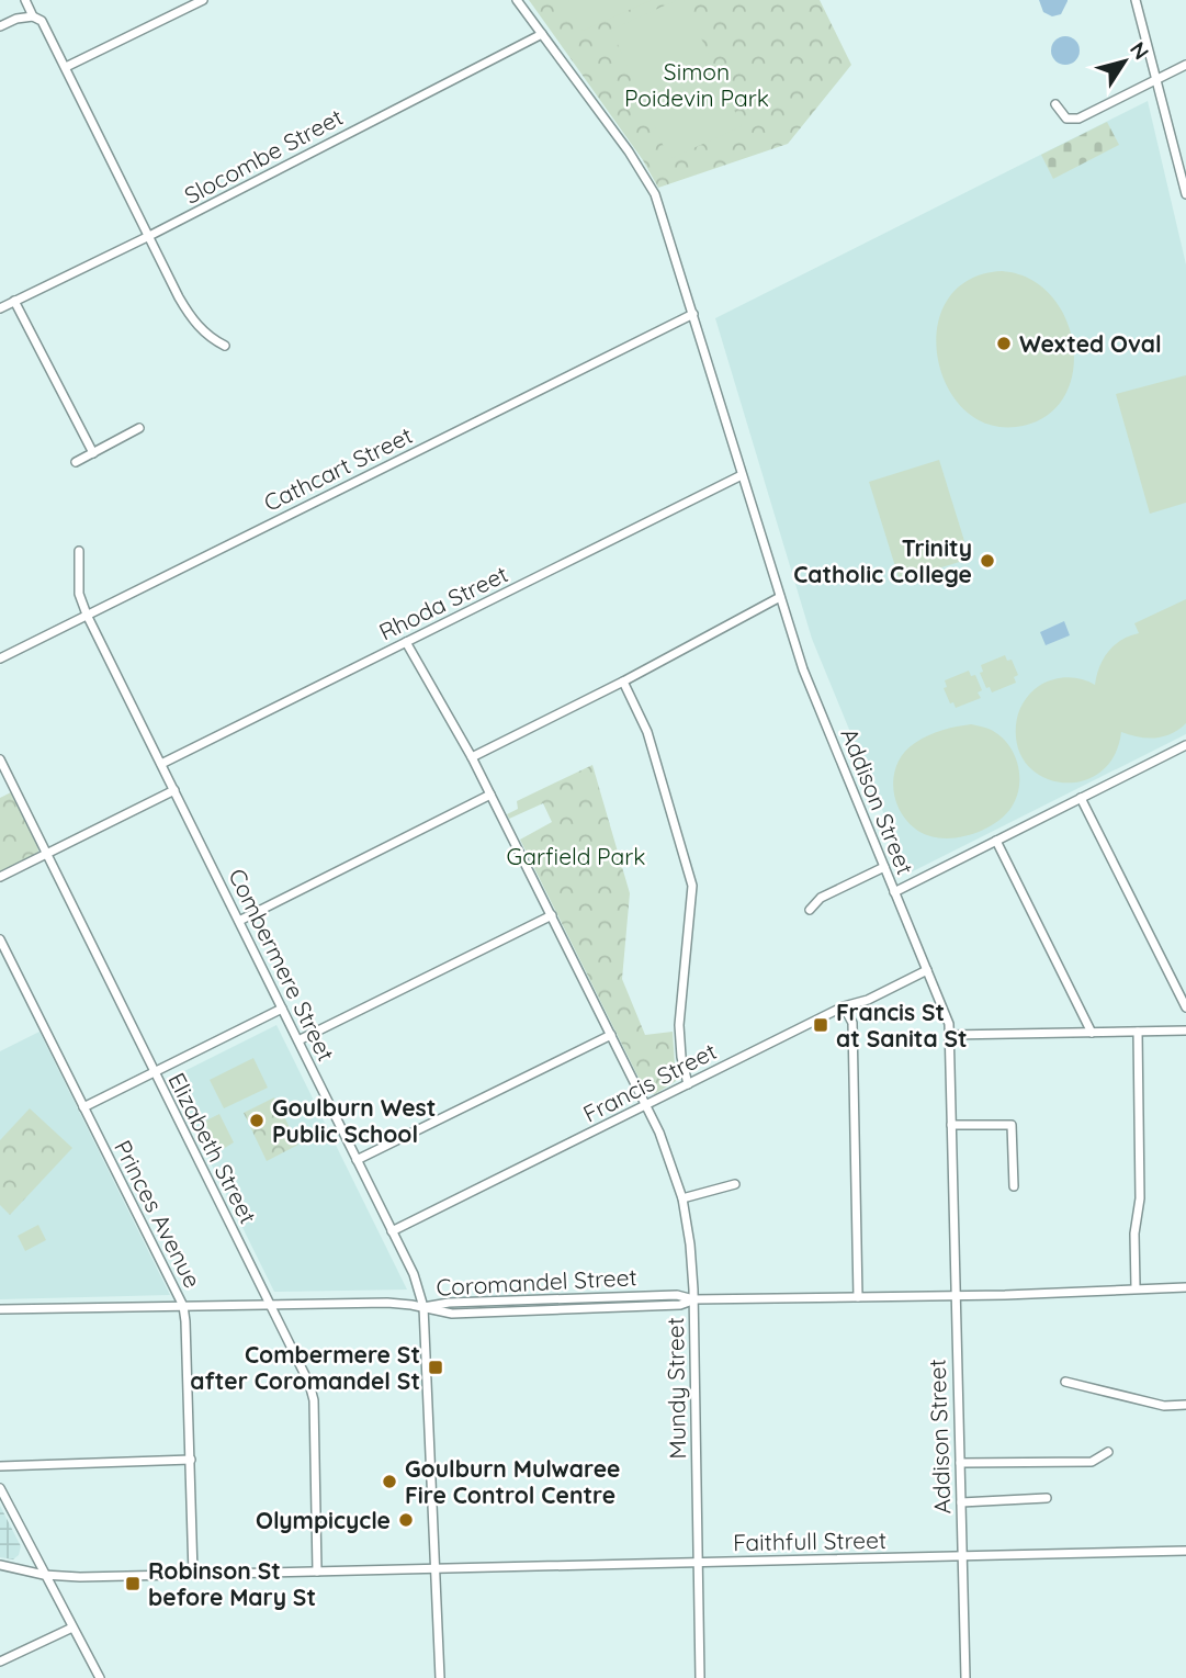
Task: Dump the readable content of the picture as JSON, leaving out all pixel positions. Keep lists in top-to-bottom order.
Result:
{
  "streets": {
    "street": [
      "Slocombe Street",
      "Cathcart Street",
      "Rhoda Street",
      "Addison Street",
      "Combermere Street",
      "Francis Street",
      "Elizabeth Street",
      "Princes Avenue",
      "Coromandel Street",
      "Mundy Street",
      "Faithfull Street"
    ]
  },
  "crossings": [
    ["Slocombe Street", "Addison Street"],
    ["Cathcart Street", "Addison Street"],
    ["Cathcart Street", "Combermere Street"],
    ["Rhoda Street", "Addison Street"],
    ["Rhoda Street", "Combermere Street"],
    ["Rhoda Street", "Mundy Street"],
    ["Addison Street", "Francis Street"],
    ["Addison Street", "Coromandel Street"],
    ["Addison Street", "Faithfull Street"],
    ["Combermere Street", "Francis Street"],
    ["Combermere Street", "Coromandel Street"],
    ["Combermere Street", "Faithfull Street"],
    ["Francis Street", "Mundy Street"],
    ["Elizabeth Street", "Faithfull Street"],
    ["Princes Avenue", "Faithfull Street"],
    ["Coromandel Street", "Mundy Street"],
    ["Mundy Street", "Faithfull Street"]
  ],
  "parks": ["Simon Poidevin Park", "Garfield Park"],
  "places": {
    "other": [
      "Wexted Oval",
      "Trinity Catholic College",
      "Goulburn West Public School",
      "Goulburn Mulwaree Fire Control Centre",
      "Olympicycle"
    ],
    "transit": ["Francis St at Sanita St", "Combermere St after Coromandel St", "Robinson St before Mary St"]
  },
  "north": "top right"
}
